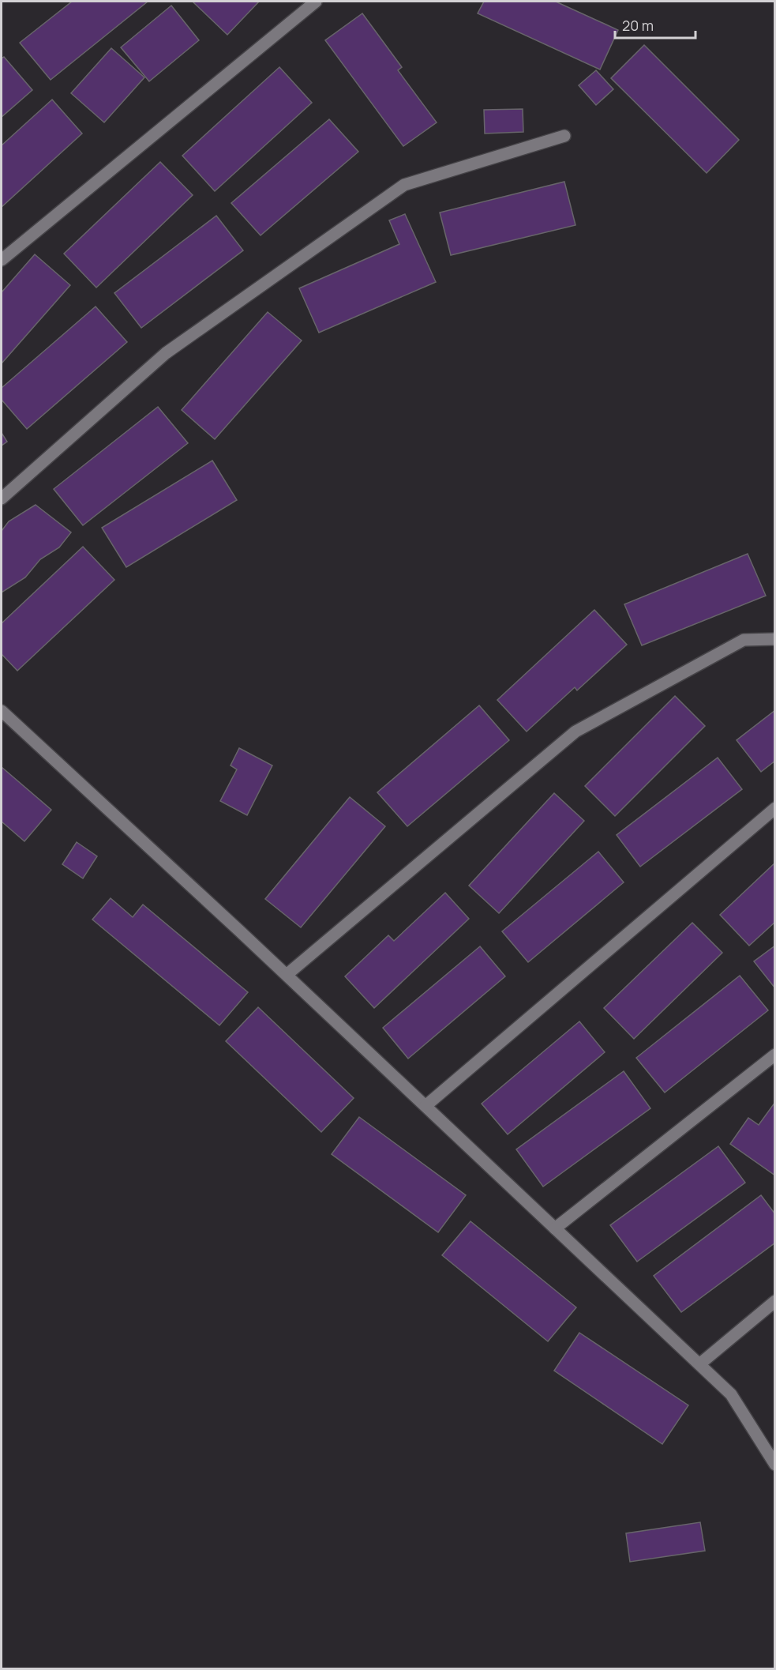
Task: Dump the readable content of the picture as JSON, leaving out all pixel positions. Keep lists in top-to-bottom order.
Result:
{
  "scale_bar": "20 m"
}
